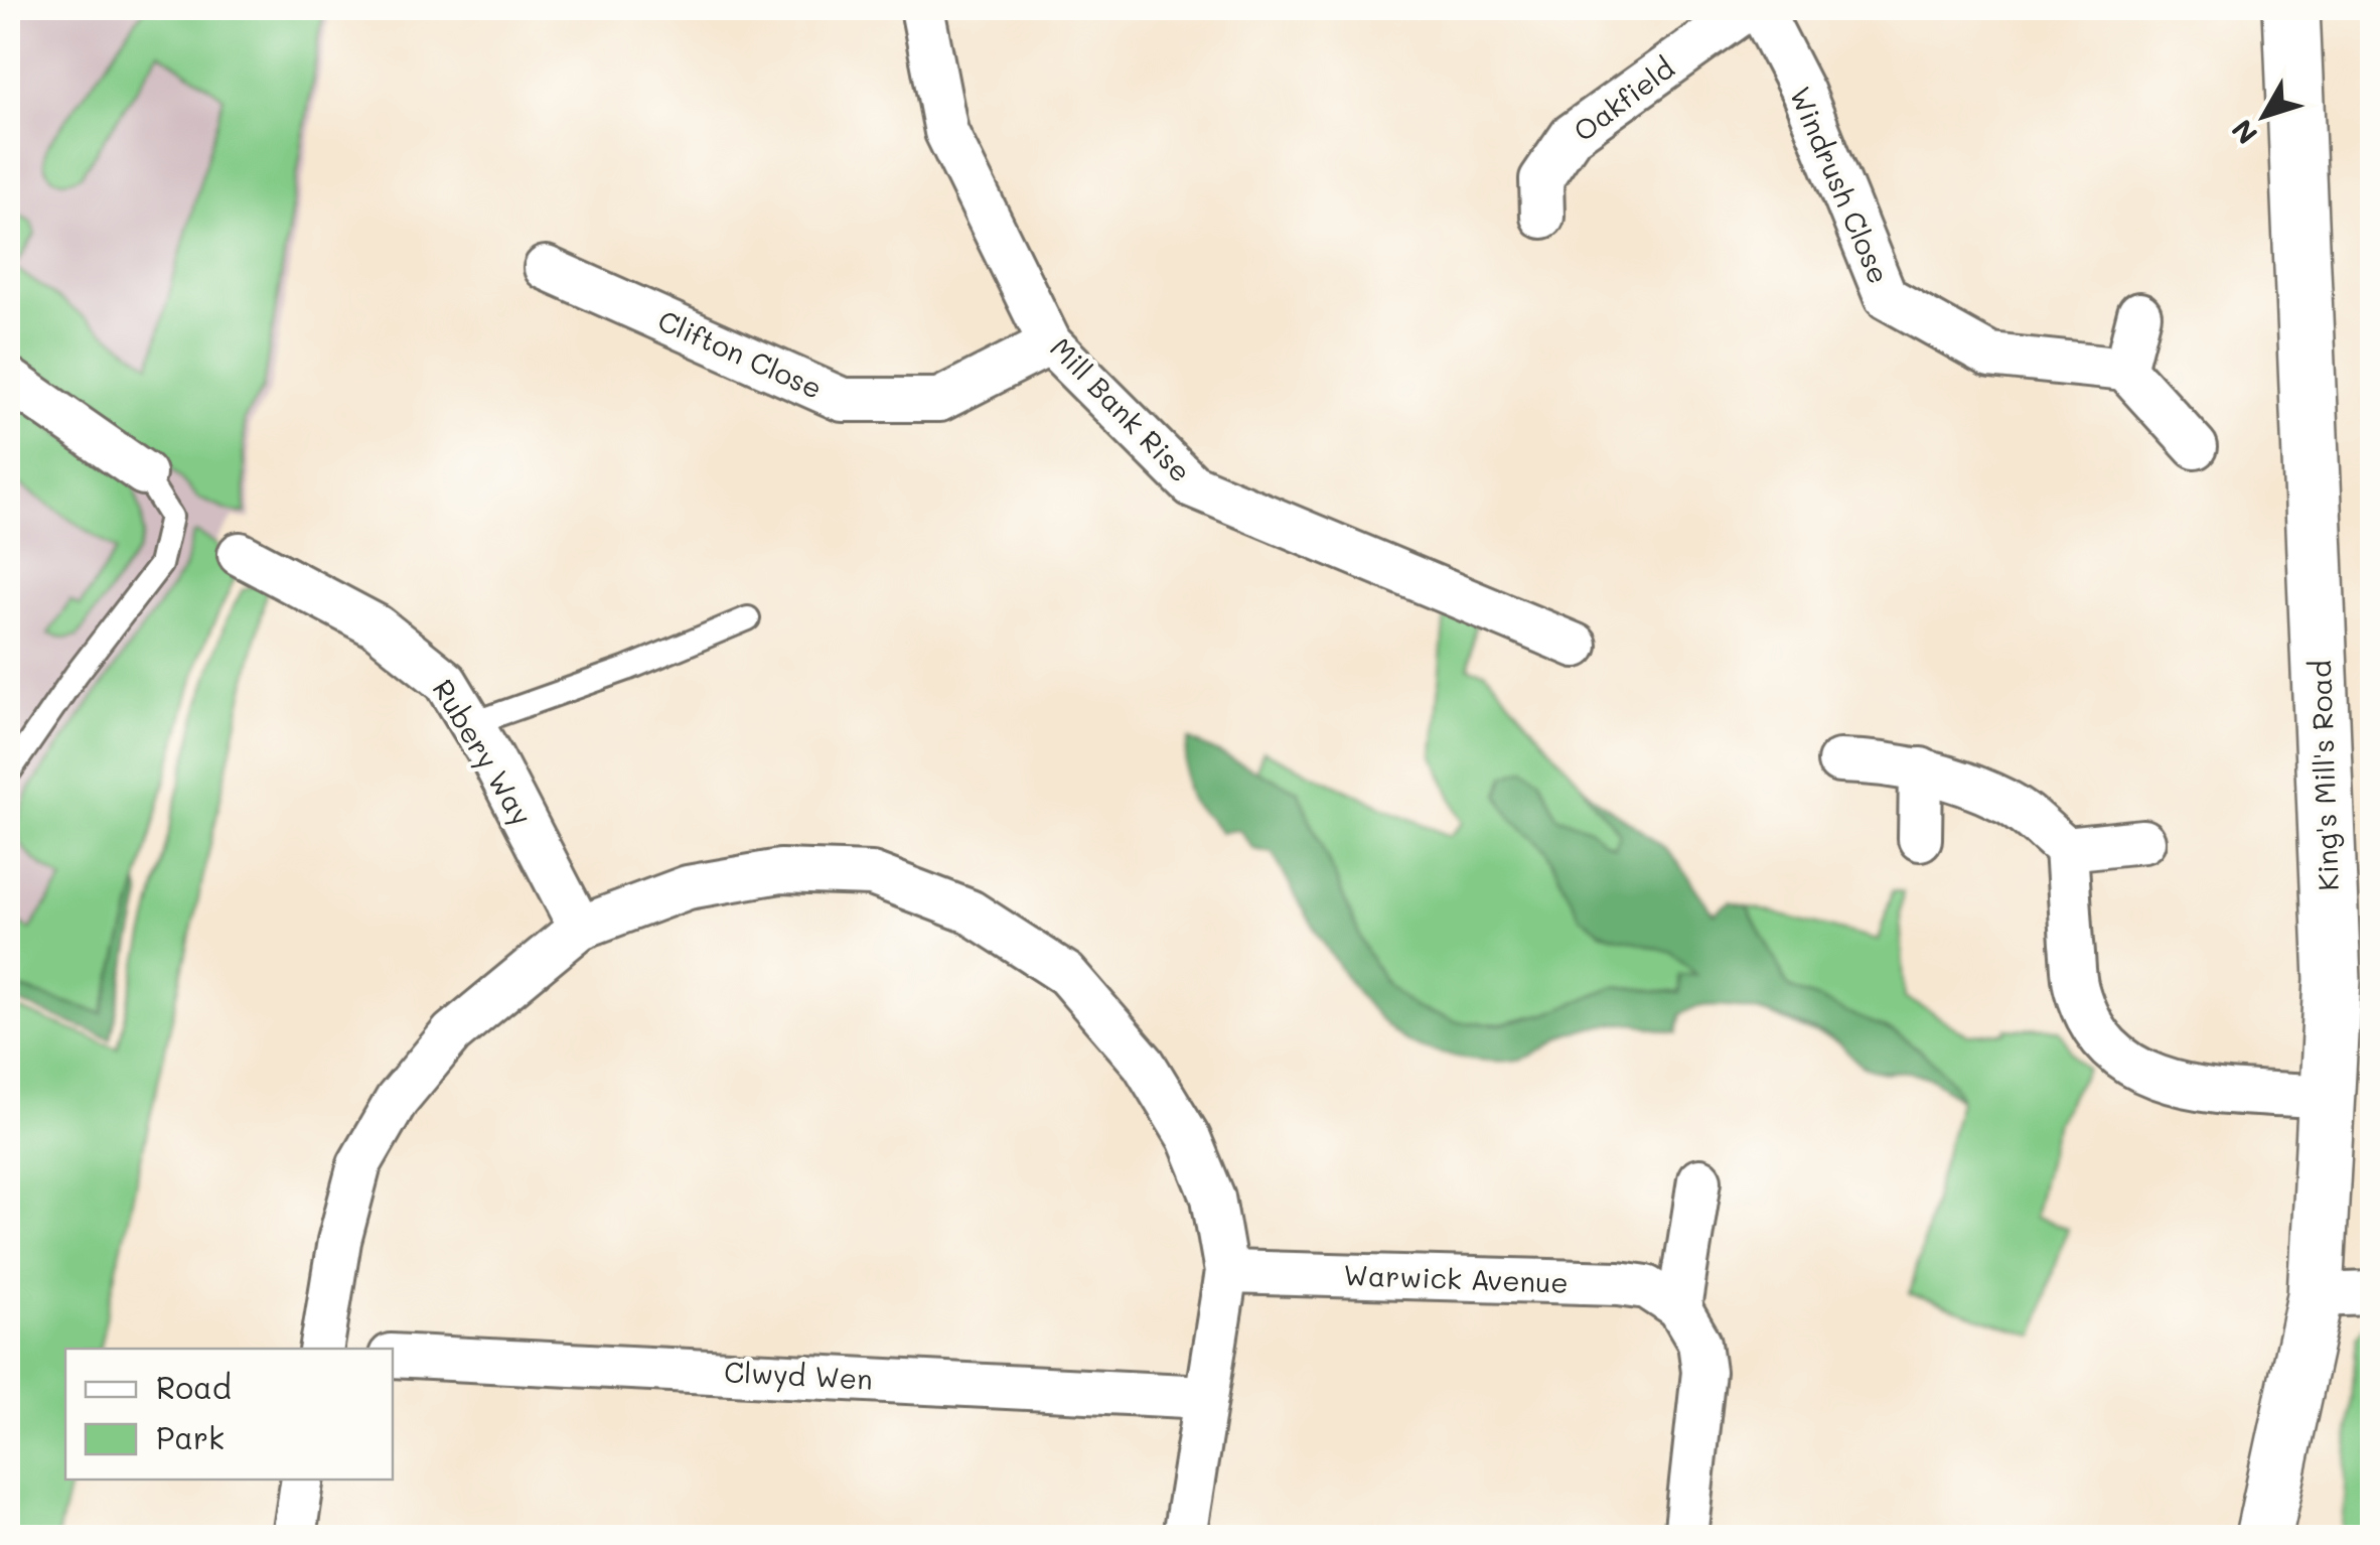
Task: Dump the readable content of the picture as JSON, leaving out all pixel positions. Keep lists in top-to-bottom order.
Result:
{
  "streets": {
    "main road": ["King's Mill's Road"],
    "street": [
      "Oakfield",
      "Windrush Close",
      "Clifton Close",
      "Mill Bank Rise",
      "Rubery Way",
      "Warwick Avenue",
      "Clwyd Wen"
    ]
  },
  "crossings": [
    ["Clifton Close", "Mill Bank Rise"]
  ],
  "legend": ["Road", "Park"],
  "north": "bottom left"
}
